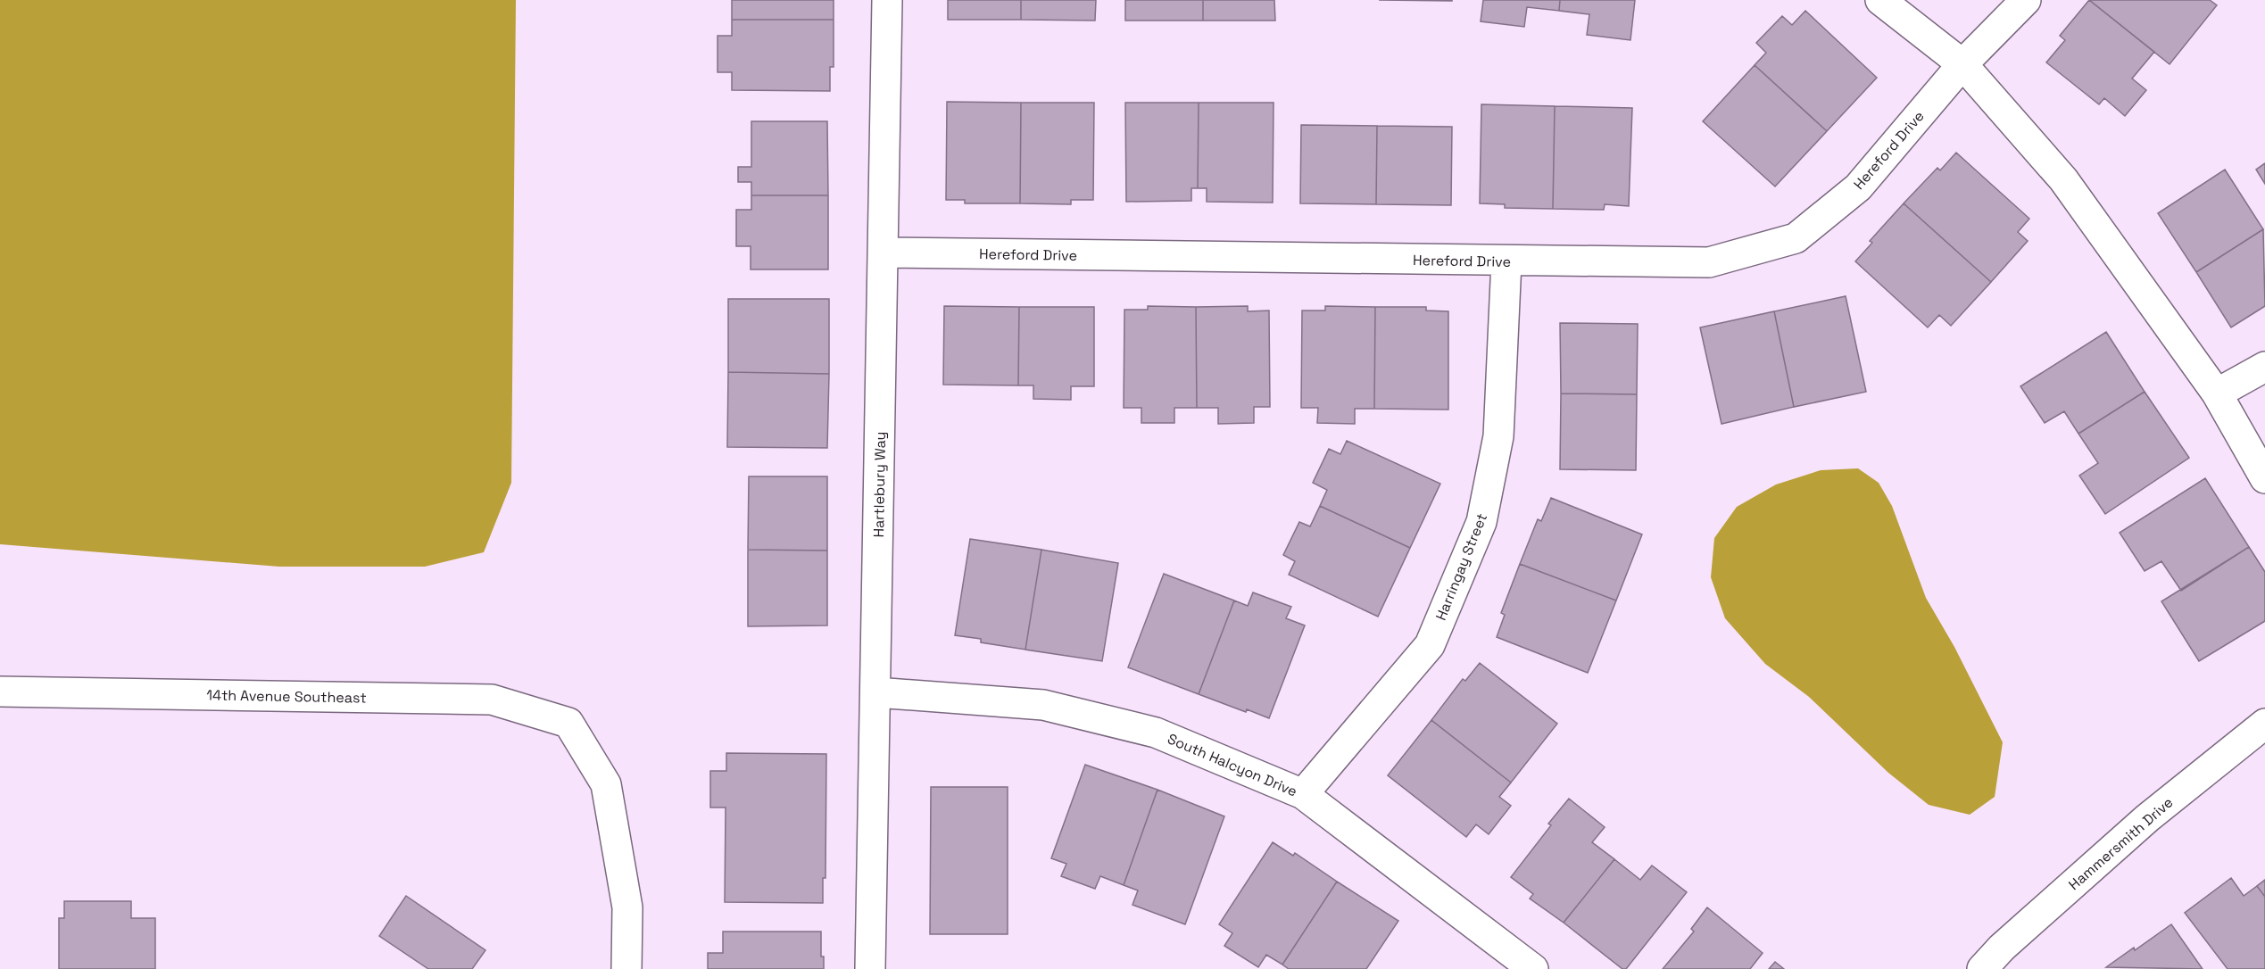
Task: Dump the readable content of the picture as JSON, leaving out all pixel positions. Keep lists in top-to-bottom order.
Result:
{
  "streets": {
    "street": [
      "Hereford Drive",
      "Hartlebury Way",
      "Harringay Street",
      "14th Avenue Southeast",
      "South Halcyon Drive",
      "Hammersmith Drive"
    ]
  },
  "crossings": [
    ["Hereford Drive", "Hartlebury Way"],
    ["Hereford Drive", "Harringay Street"],
    ["Hartlebury Way", "South Halcyon Drive"],
    ["Harringay Street", "South Halcyon Drive"]
  ]
}
